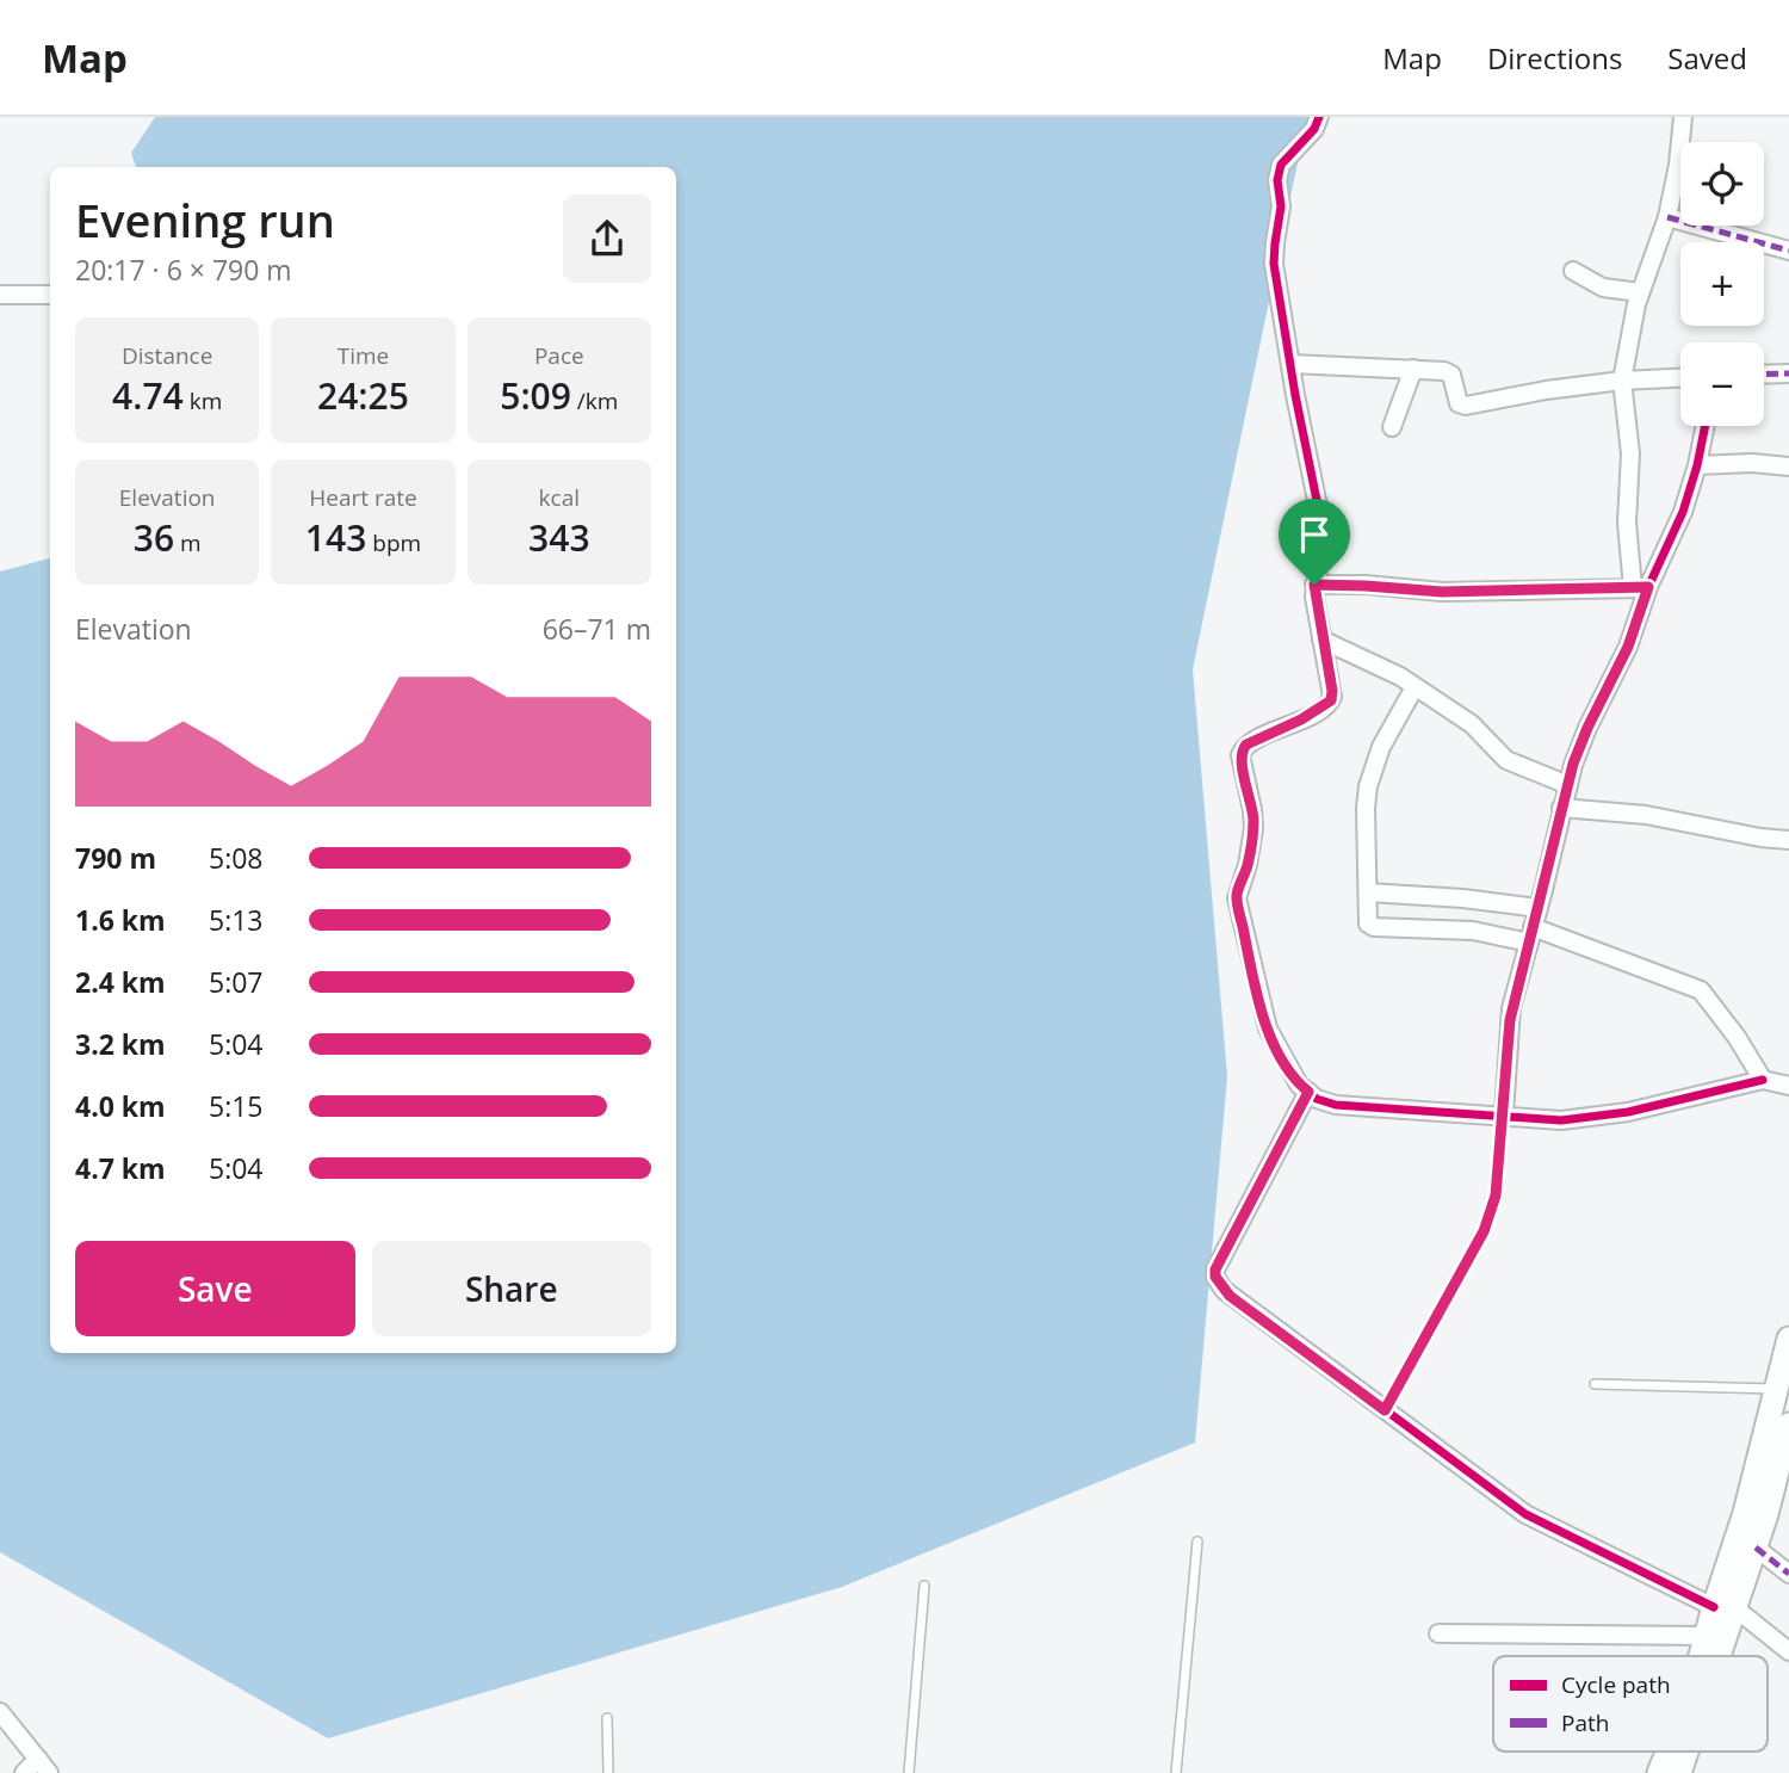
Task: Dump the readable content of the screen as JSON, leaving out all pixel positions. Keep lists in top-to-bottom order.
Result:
{
  "legend": ["Cycle path", "Path"],
  "page": {
    "header": "Map",
    "nav": ["Map", "Directions", "Saved"],
    "map_buttons": ["+", "−"],
    "heading": ["Evening run", "20:17 · 6 × 790 m"],
    "stats": [
      ["Distance", "4.74 km"],
      ["Time", "24:25"],
      ["Pace", "5:09 /km"],
      ["Elevation", "36 m"],
      ["Heart rate", "143 bpm"],
      ["kcal", "343"]
    ],
    "chart": ["Elevation", "66–71 m"],
    "list": [
      {
        "name": "790 m",
        "note": "5:08"
      },
      {
        "name": "1.6 km",
        "note": "5:13"
      },
      {
        "name": "2.4 km",
        "note": "5:07"
      },
      {
        "name": "3.2 km",
        "note": "5:04"
      },
      {
        "name": "4.0 km",
        "note": "5:15"
      },
      {
        "name": "4.7 km",
        "note": "5:04"
      }
    ],
    "buttons": ["Save", "Share"]
  }
}
